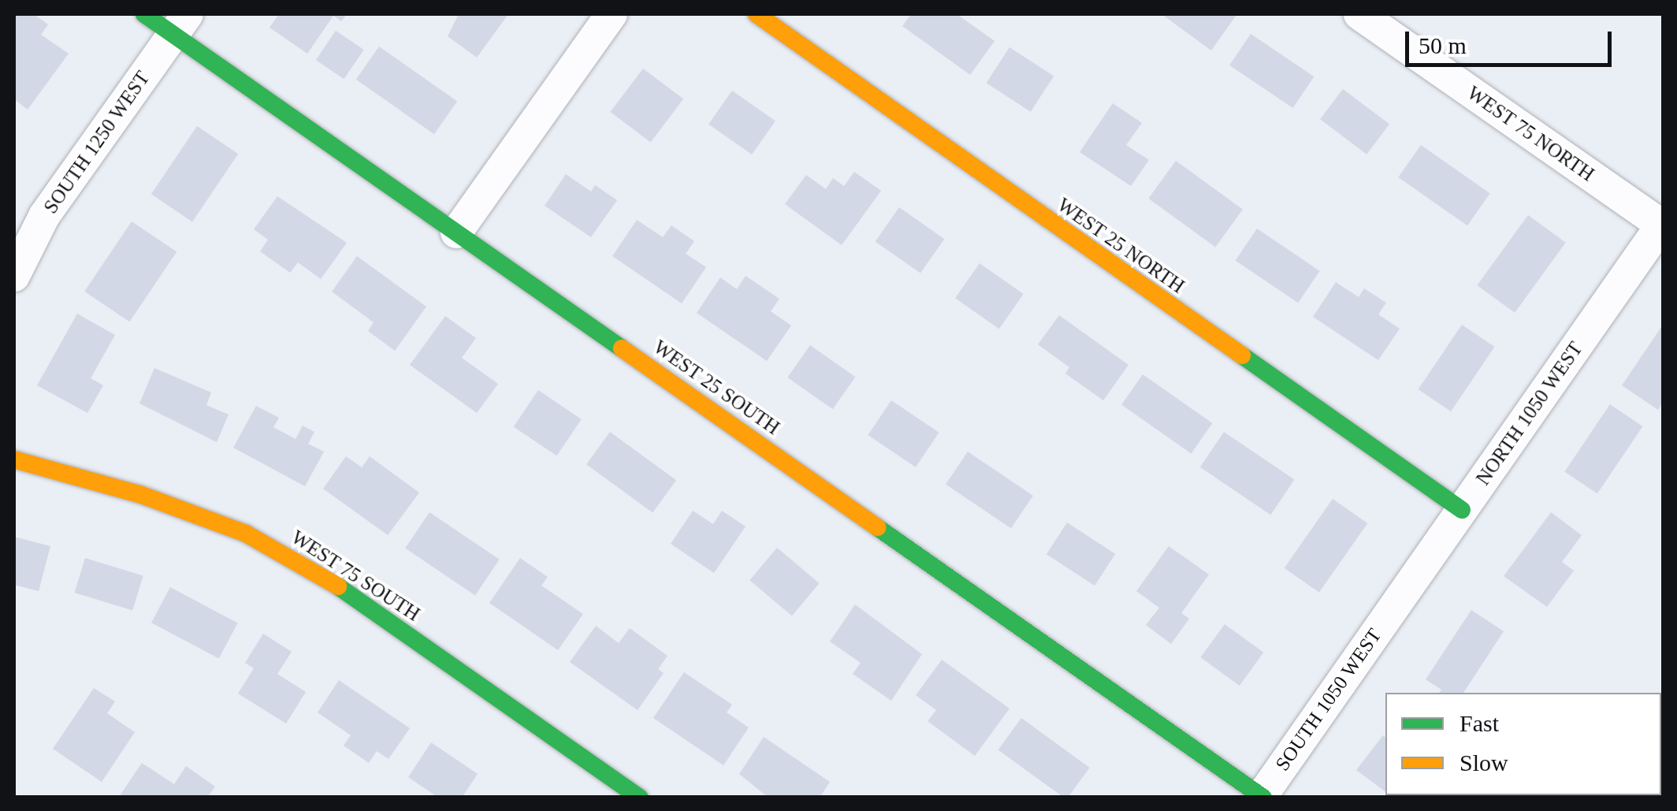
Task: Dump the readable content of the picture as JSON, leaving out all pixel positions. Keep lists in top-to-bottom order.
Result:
{
  "streets": {
    "street": [
      "WEST 75 NORTH",
      "SOUTH 1250 WEST",
      "WEST 25 NORTH",
      "WEST 25 SOUTH",
      "NORTH 1050 WEST",
      "WEST 75 SOUTH",
      "SOUTH 1050 WEST"
    ]
  },
  "crossings": [
    ["WEST 75 NORTH", "NORTH 1050 WEST"],
    ["SOUTH 1250 WEST", "WEST 25 SOUTH"],
    ["WEST 25 NORTH", "NORTH 1050 WEST"],
    ["WEST 25 SOUTH", "SOUTH 1050 WEST"],
    ["NORTH 1050 WEST", "SOUTH 1050 WEST"]
  ],
  "legend": ["Fast", "Slow"],
  "scale_bar": "50 m"
}
